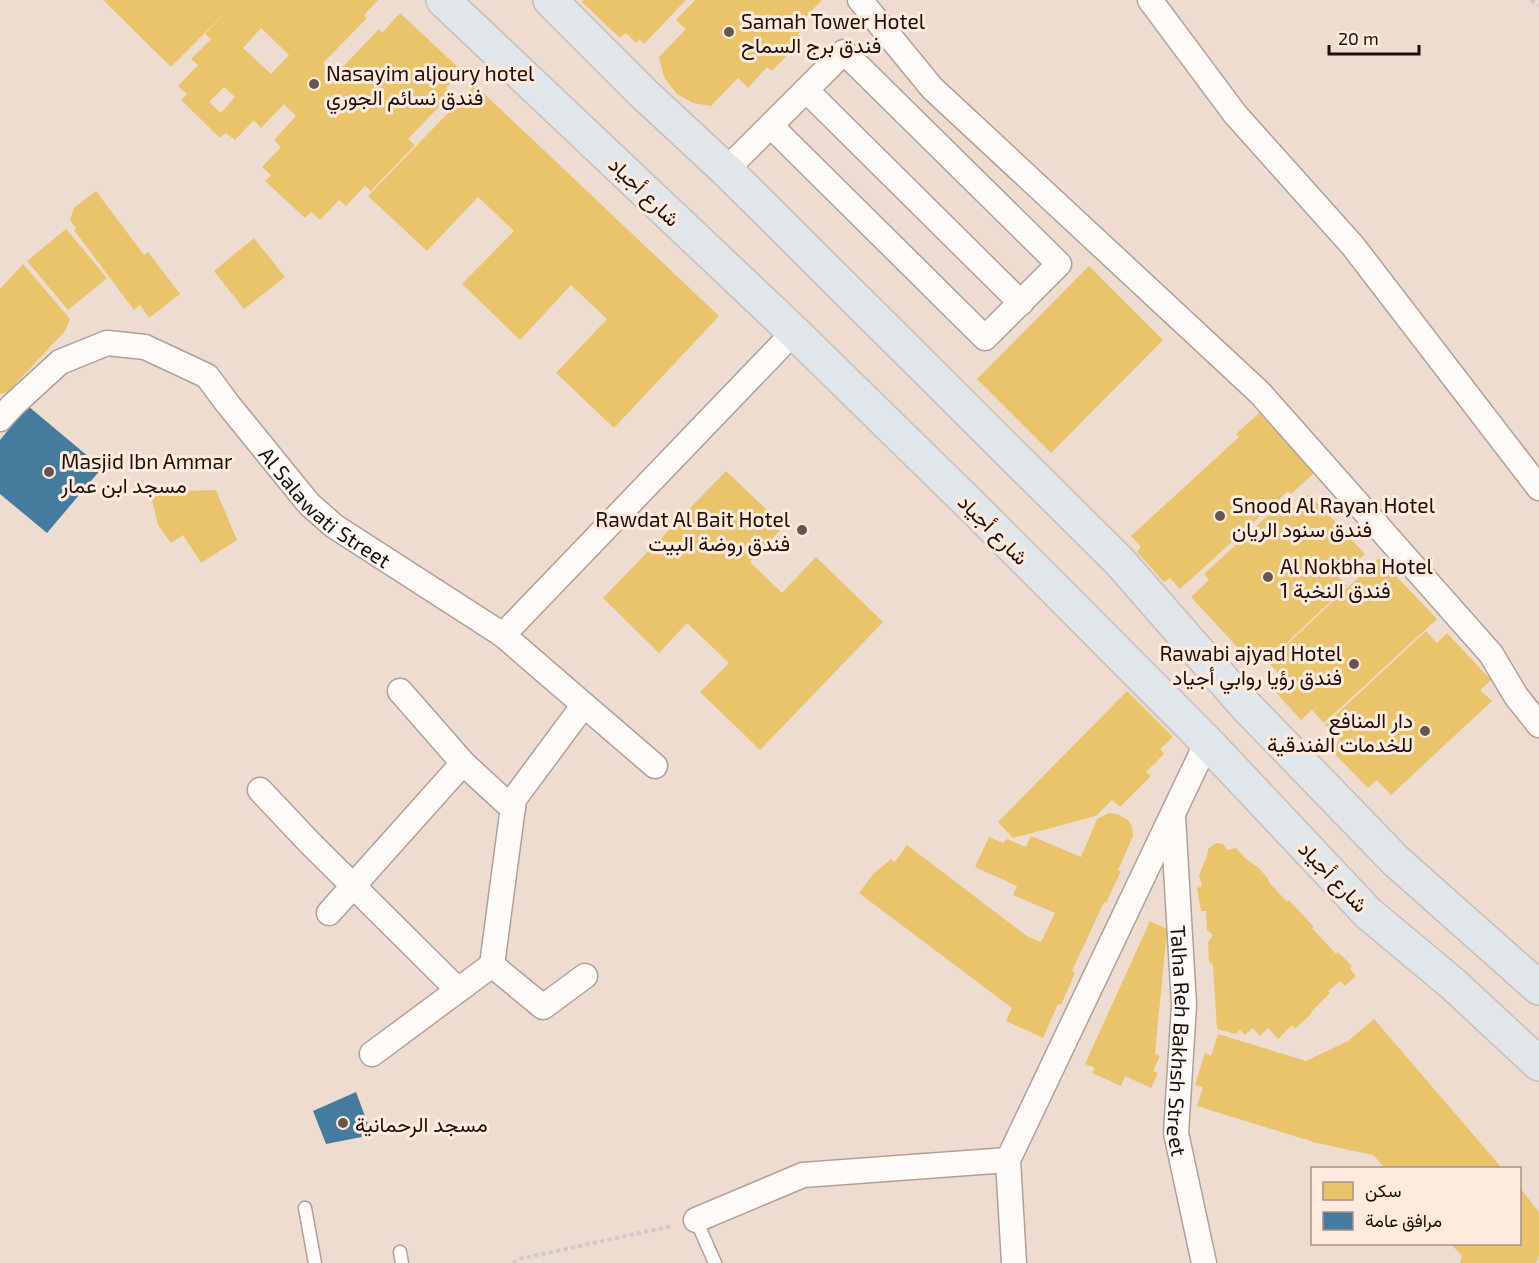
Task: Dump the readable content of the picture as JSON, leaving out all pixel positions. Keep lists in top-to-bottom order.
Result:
{
  "streets": {
    "main road": ["شارع أجياد"],
    "street": ["Al Salawati Street", "Talha Reh Bakhsh Street"]
  },
  "places": [
    "Samah Tower Hotel فندق برج السماح",
    "Nasayim aljoury hotel فندق نسائم الجوري",
    "Masjid Ibn Ammar مسجد ابن عمار",
    "Snood Al Rayan Hotel فندق سنود الريان",
    "Rawdat Al Bait Hotel فندق روضة البيت",
    "Al Nokbha Hotel 1 فندق النخبة",
    "Rawabi ajyad Hotel فندق رؤيا روابي أجياد",
    "دار المنافع للخدمات الفندقية",
    "مسجد الرحمانية"
  ],
  "legend": ["سكن", "مرافق عامة"],
  "scale_bar": "20 m"
}
